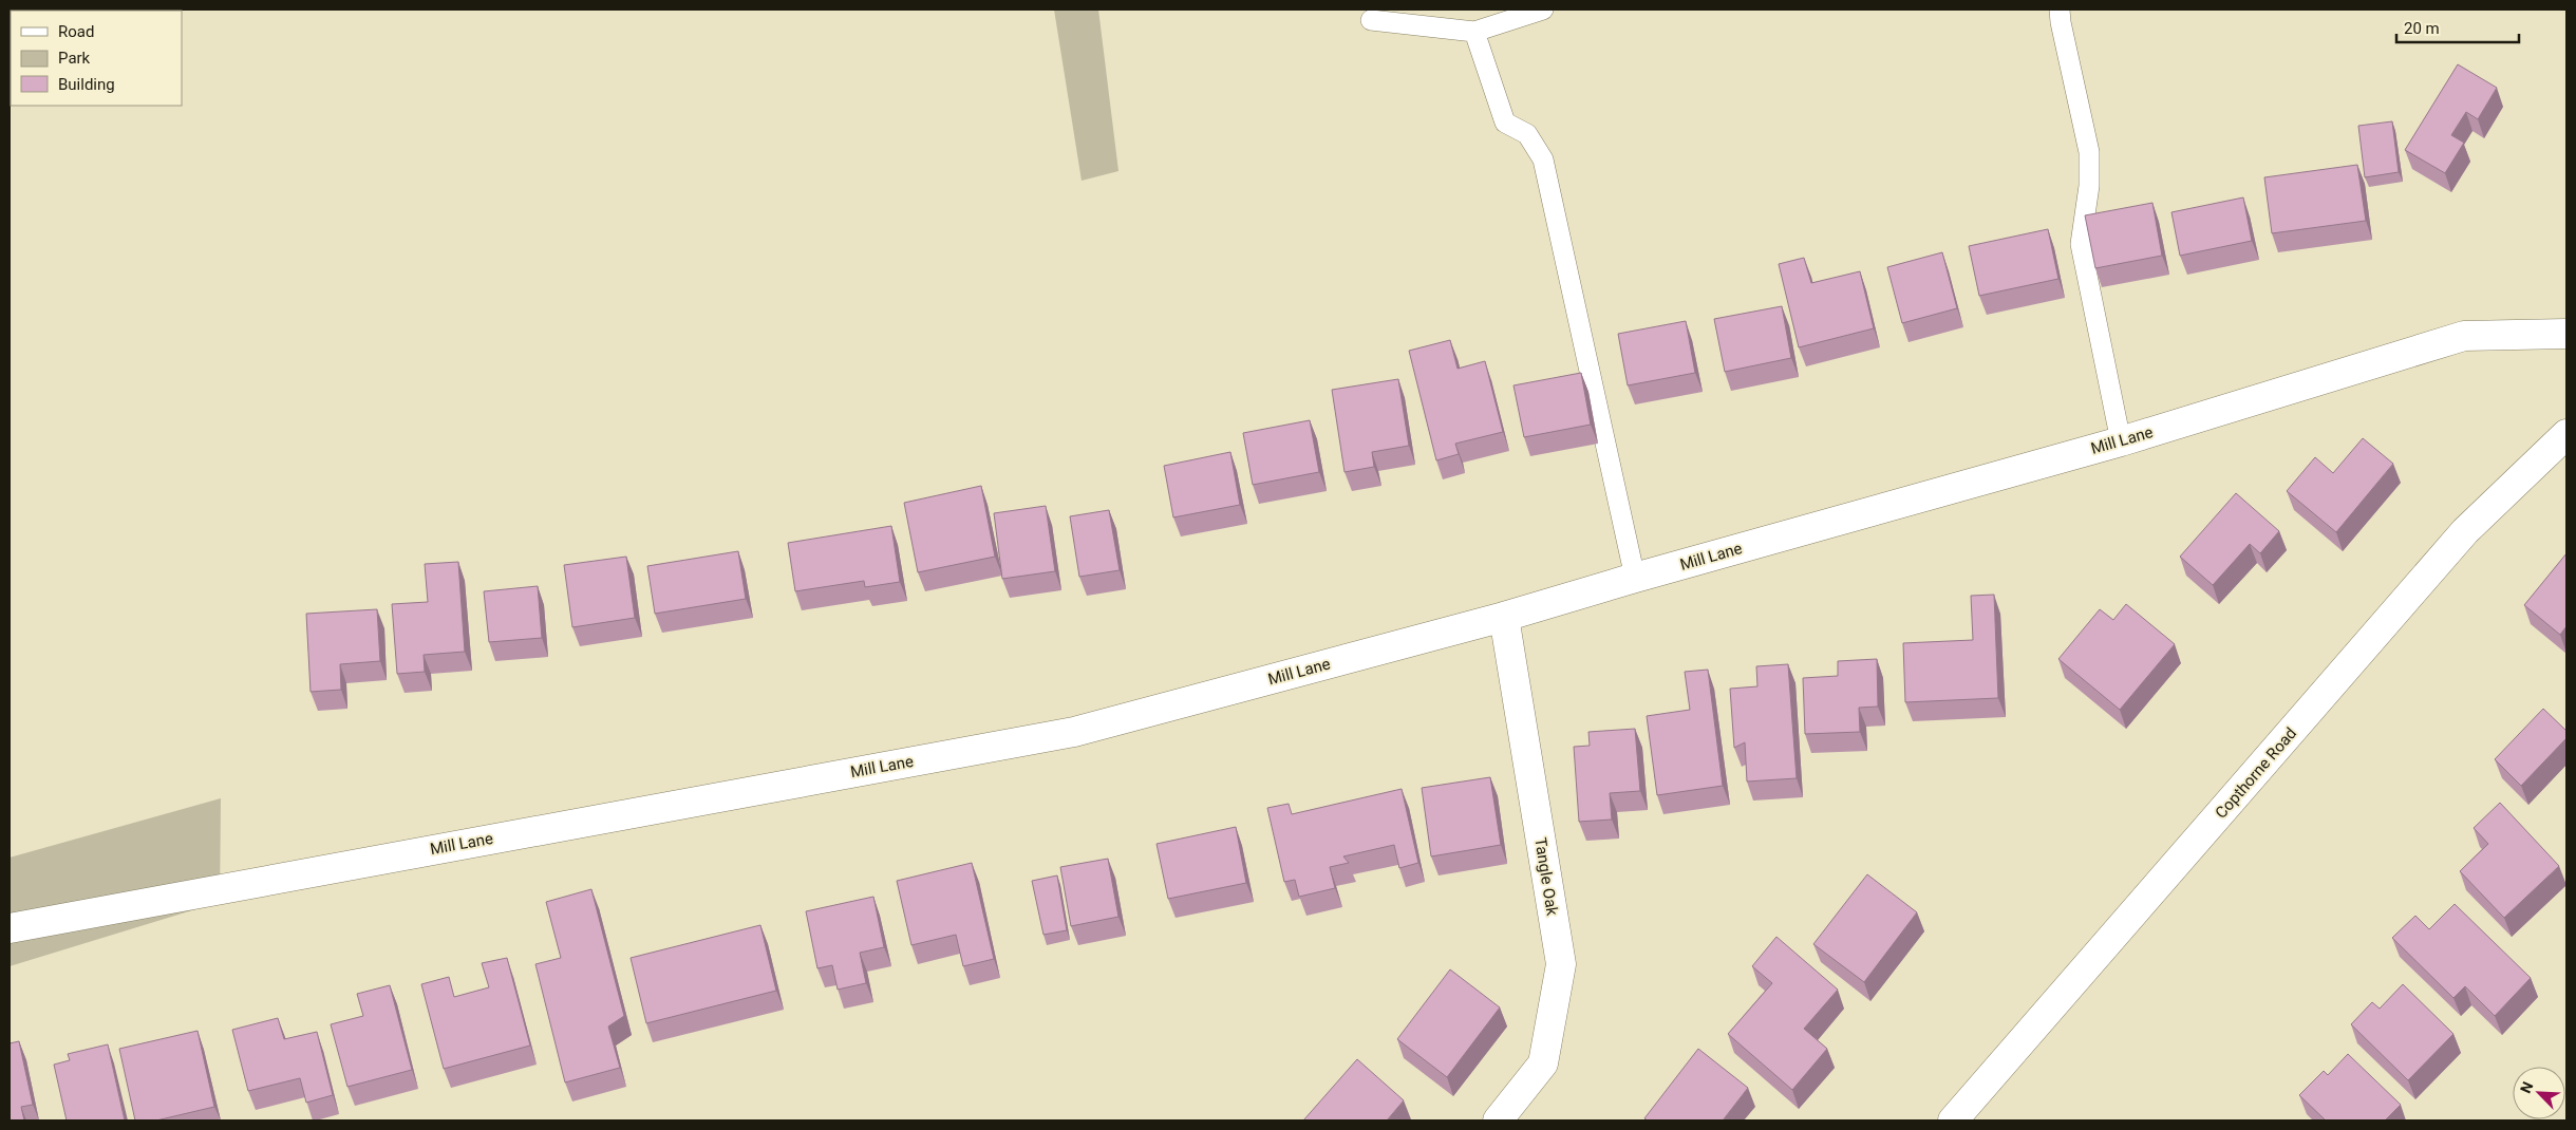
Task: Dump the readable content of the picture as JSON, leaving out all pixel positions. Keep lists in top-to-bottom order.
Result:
{
  "streets": {
    "main road": ["Mill Lane", "Copthorne Road", "Tangle Oak"]
  },
  "crossings": [
    ["Mill Lane", "Tangle Oak"]
  ],
  "legend": ["Road", "Park", "Building"],
  "scale_bar": "20 m",
  "north": "top left"
}
